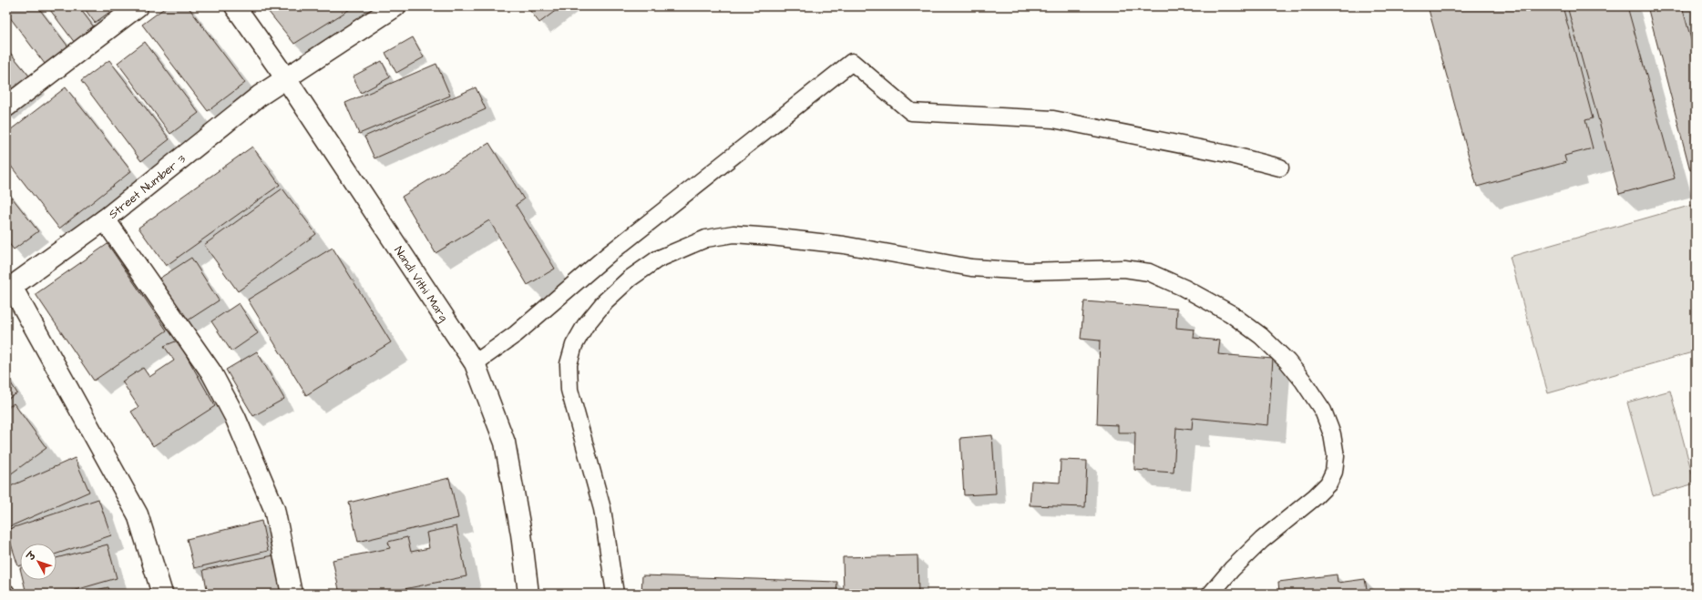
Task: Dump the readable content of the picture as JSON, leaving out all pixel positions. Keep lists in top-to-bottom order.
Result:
{
  "streets": {
    "street": ["Street Number 3", "Nandi Vithi Marg"]
  },
  "crossings": [
    ["Street Number 3", "Nandi Vithi Marg"]
  ],
  "north": "top left"
}
